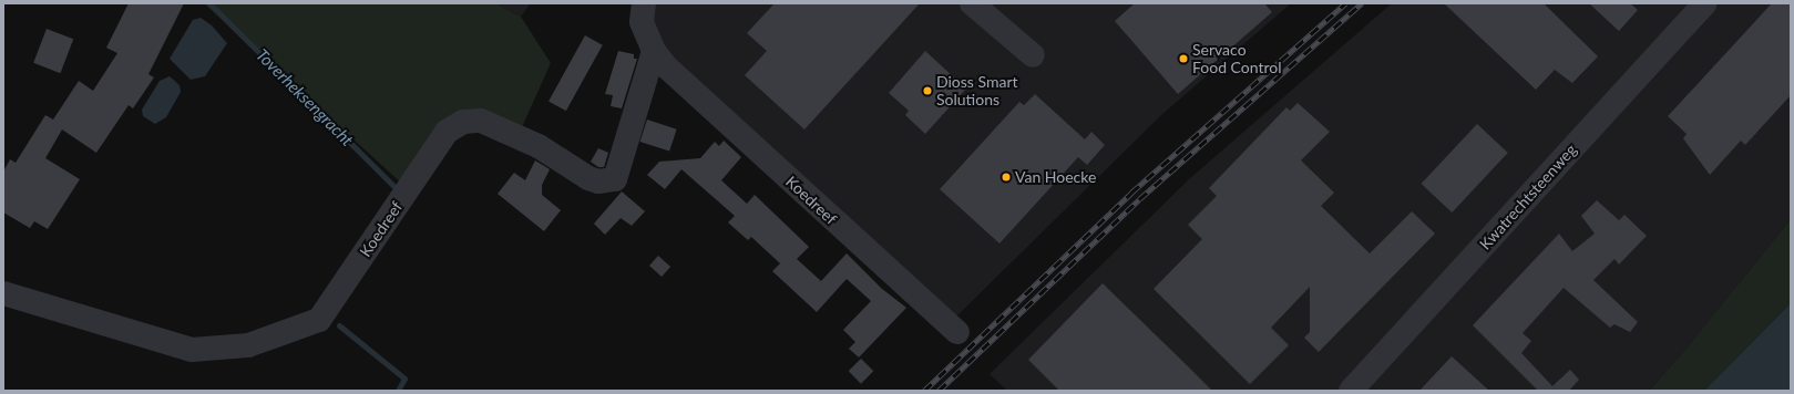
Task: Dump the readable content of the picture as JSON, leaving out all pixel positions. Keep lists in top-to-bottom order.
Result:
{
  "streets": {
    "street": ["Kwatrechtsteenweg", "Koedreef"]
  },
  "water": ["Toverheksengracht"],
  "places": ["Servaco Food Control", "Dioss Smart Solutions", "Van Hoecke"]
}
